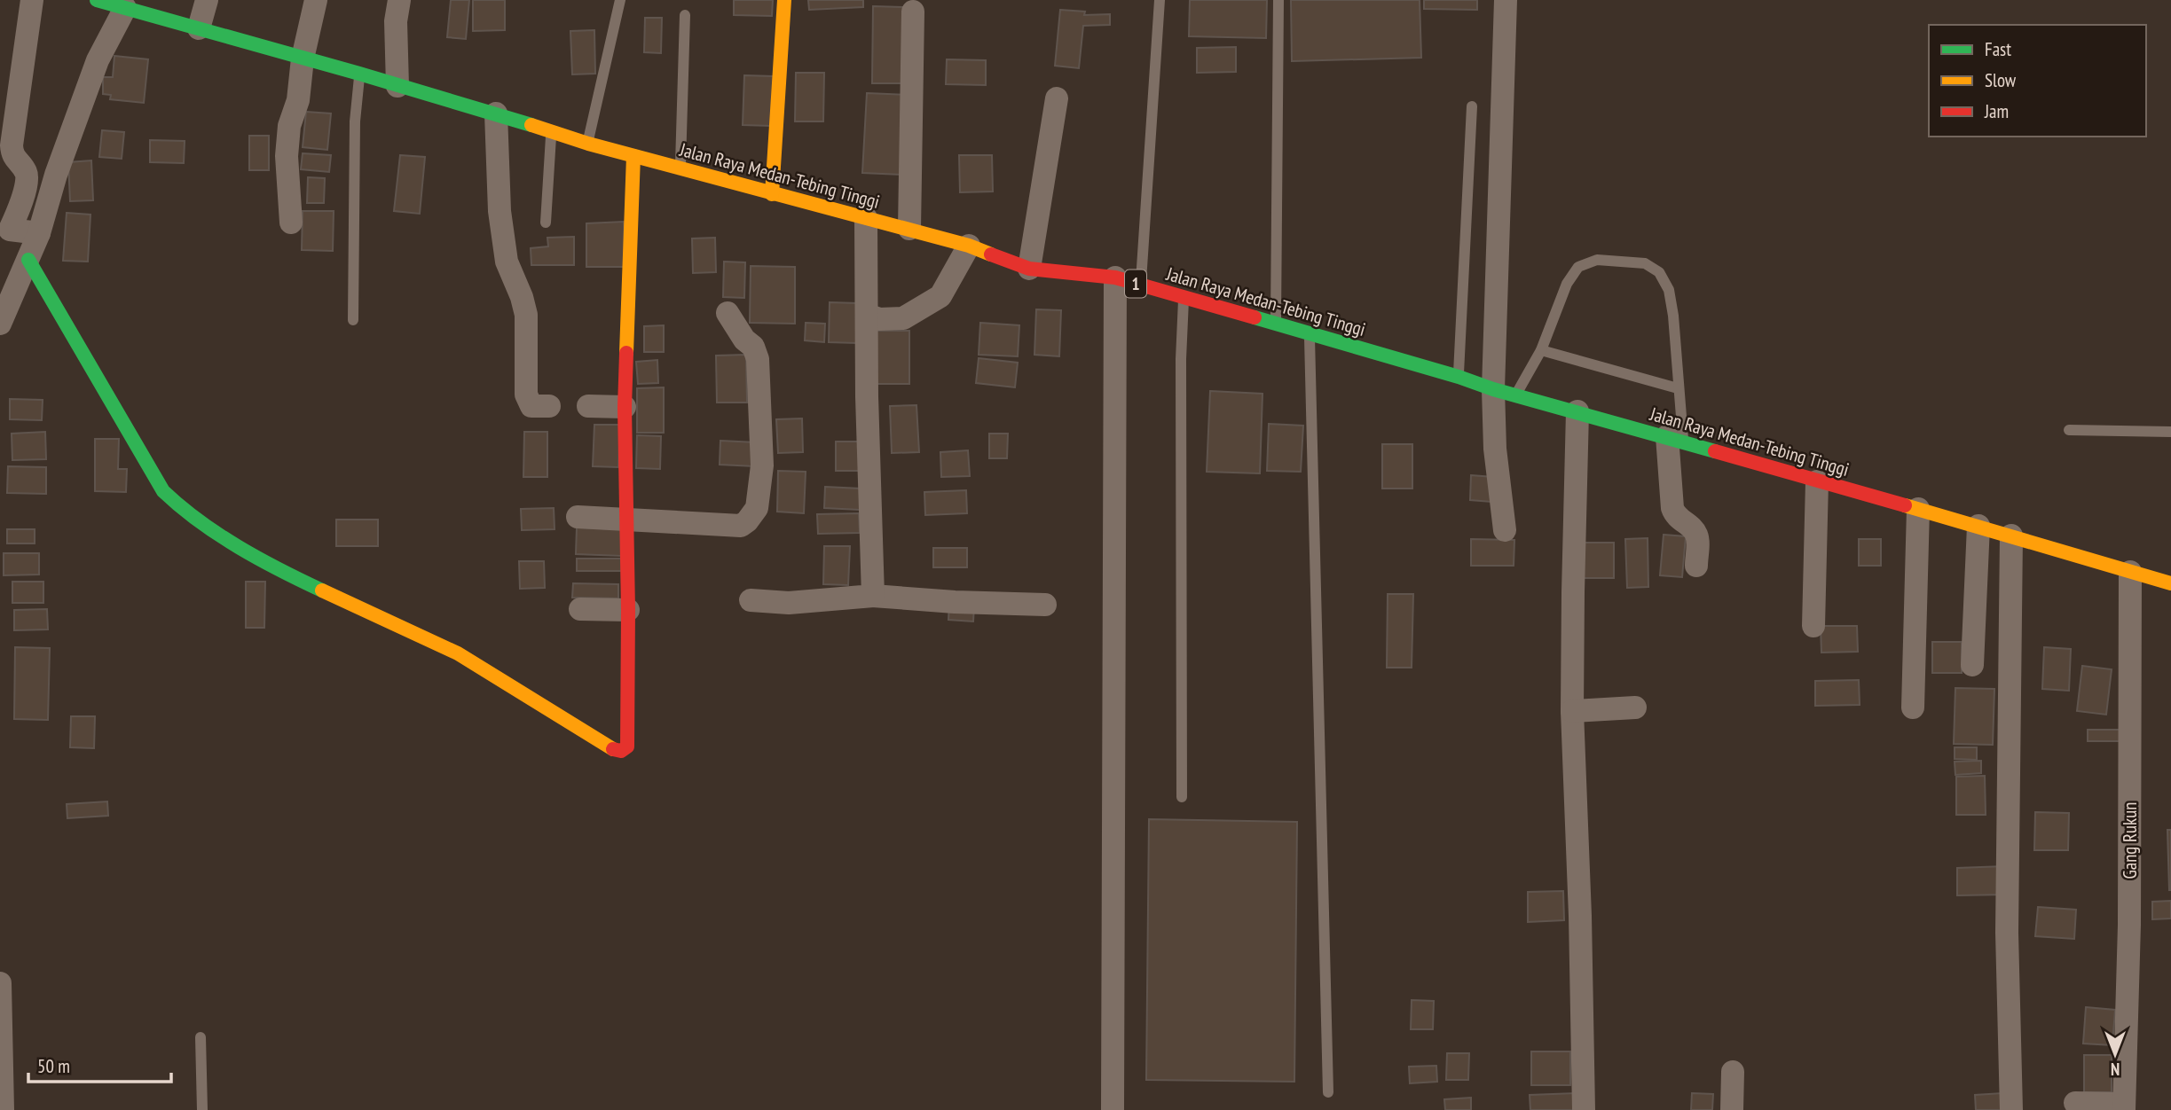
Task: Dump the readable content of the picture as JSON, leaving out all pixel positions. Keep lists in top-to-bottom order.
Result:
{
  "streets": {
    "main road": ["Jalan Raya Medan-Tebing Tinggi", "1"],
    "street": ["Gang Rukun"]
  },
  "crossings": [
    ["Jalan Raya Medan-Tebing Tinggi", "Gang Rukun"]
  ],
  "legend": ["Fast", "Slow", "Jam"],
  "scale_bar": "50 m",
  "north": "bottom"
}
